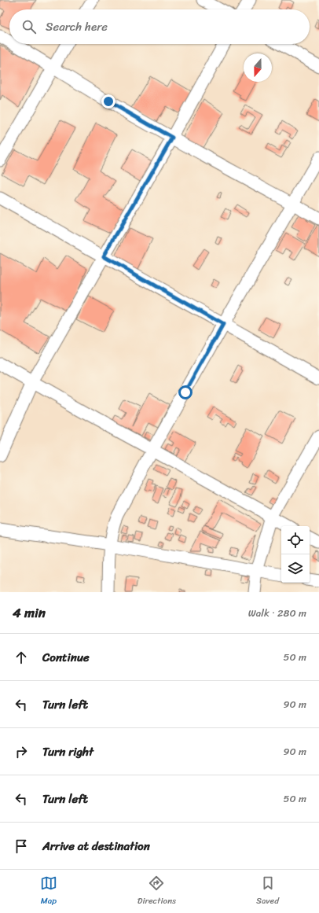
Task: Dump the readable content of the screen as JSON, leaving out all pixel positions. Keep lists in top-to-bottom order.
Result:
{
  "north": "bottom",
  "page": {
    "search": "Search here",
    "heading": ["4 min", "Walk · 280 m"],
    "list": [
      ["Continue", "50 m"],
      ["Turn left", "90 m"],
      ["Turn right", "90 m"],
      ["Turn left", "50 m"],
      "Arrive at destination"
    ],
    "nav": ["Map", "Directions", "Saved"]
  }
}
